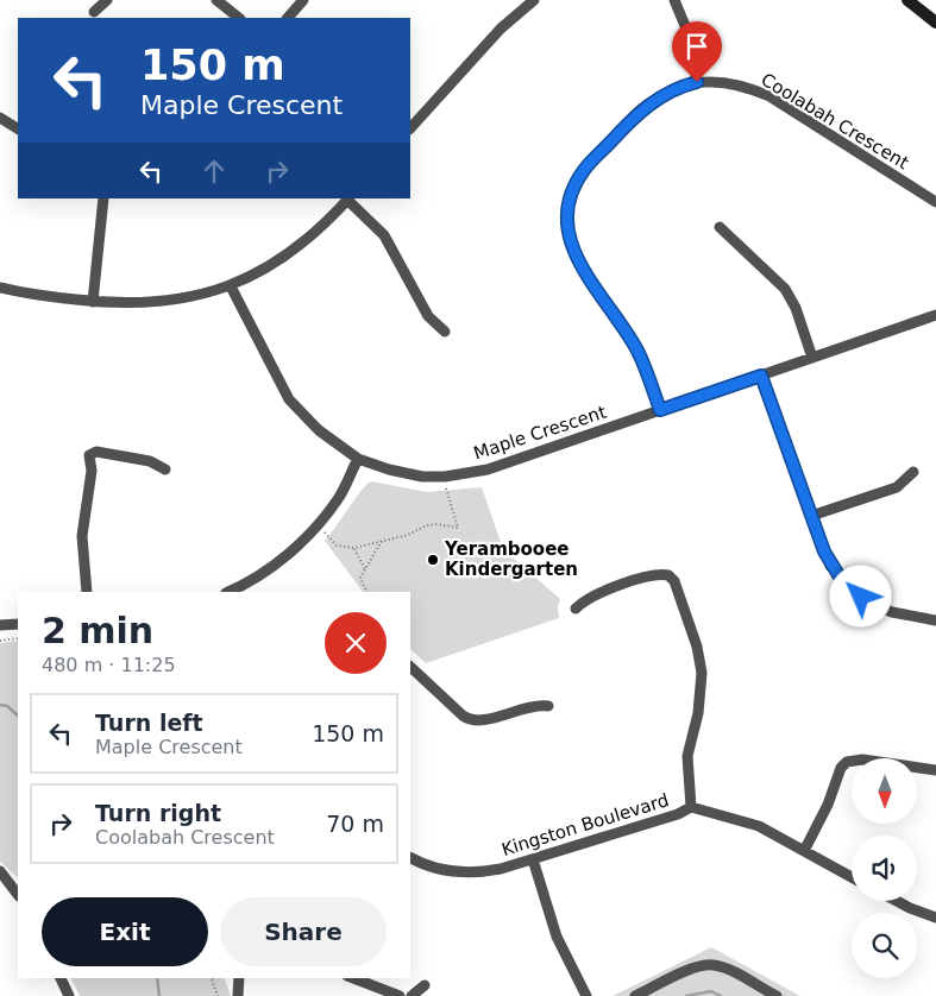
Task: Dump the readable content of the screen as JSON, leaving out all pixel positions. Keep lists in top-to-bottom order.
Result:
{
  "streets": {
    "street": ["Coolabah Crescent", "Maple Crescent", "Kingston Boulevard"]
  },
  "crossings": [
    ["Coolabah Crescent", "Maple Crescent"]
  ],
  "places": ["Yerambooee Kindergarten"],
  "north": "bottom",
  "page": {
    "turn": ["150 m", "Maple Crescent"],
    "heading": ["2 min", "480 m · 11:25"],
    "list": [
      {
        "name": "Turn left",
        "note": "Maple Crescent",
        "value": "150 m"
      },
      {
        "name": "Turn right",
        "note": "Coolabah Crescent",
        "value": "70 m"
      }
    ],
    "buttons": ["Exit", "Share"]
  }
}
